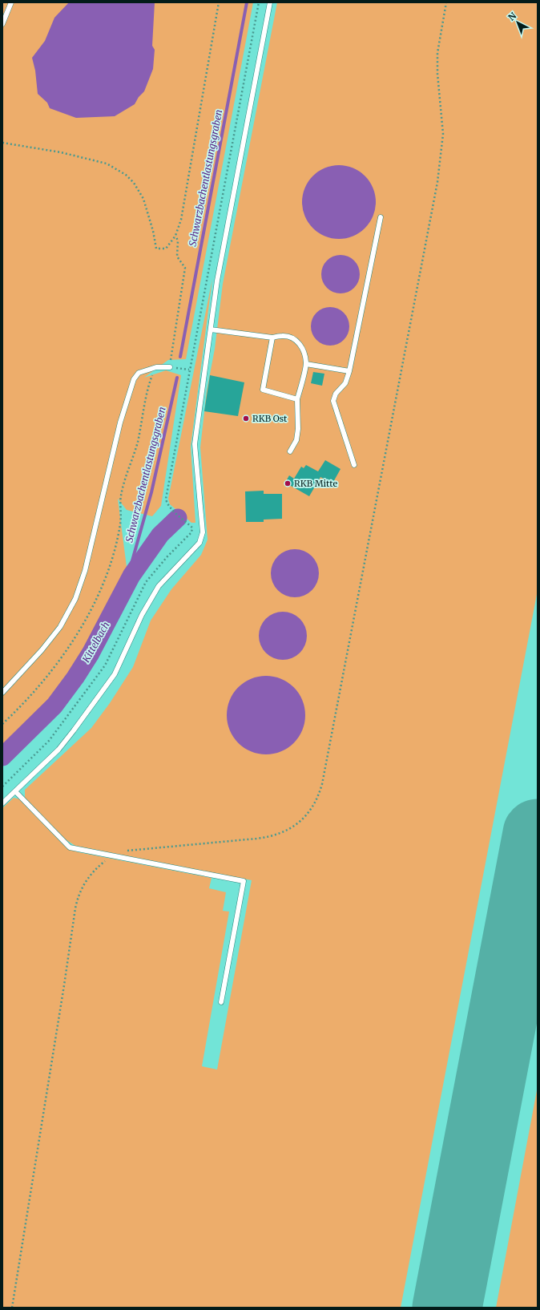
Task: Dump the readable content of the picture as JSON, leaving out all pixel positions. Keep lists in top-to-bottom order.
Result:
{
  "water": ["Schwarzbachentlastungsgraben", "Kittelbach"],
  "places": ["RKB Ost", "RKB Mitte"],
  "north": "top left"
}
